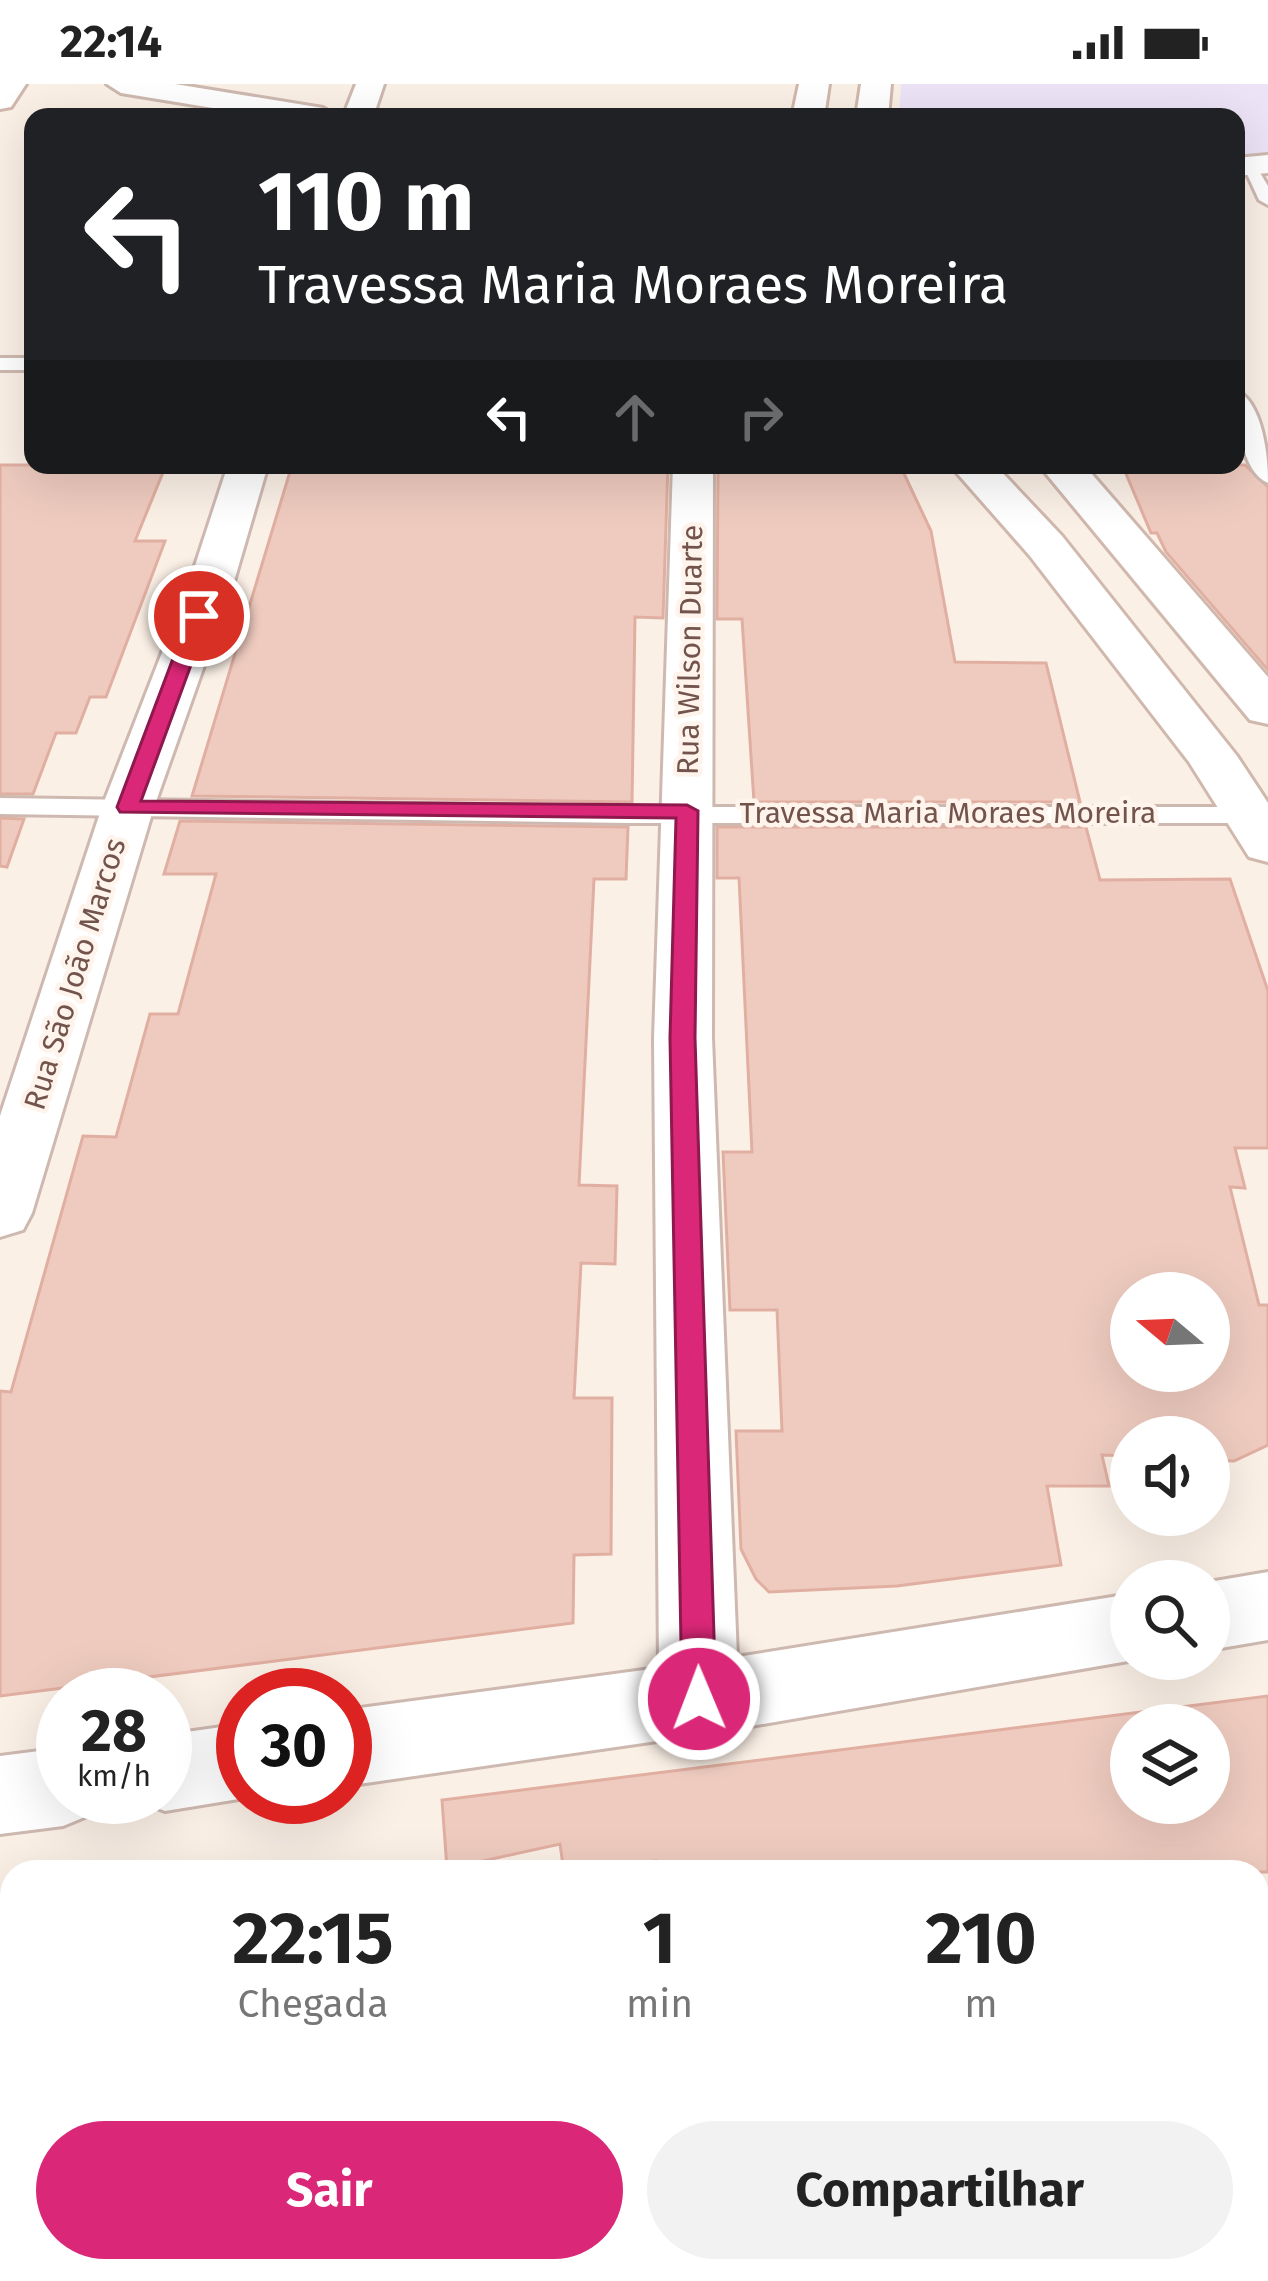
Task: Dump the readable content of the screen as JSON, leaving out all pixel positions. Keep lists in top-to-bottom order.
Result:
{
  "streets": {
    "street": ["Rua Wilson Duarte", "Rua São João Marcos"],
    "lane": ["Travessa Maria Moraes Moreira"]
  },
  "crossings": [
    ["Rua Wilson Duarte", "Travessa Maria Moraes Moreira"],
    ["Travessa Maria Moraes Moreira", "Rua São João Marcos"]
  ],
  "north": "left",
  "page": {
    "status": "22:14",
    "turn": ["110 m", "Travessa Maria Moraes Moreira"],
    "speed": "28 km/h",
    "limit": "30",
    "eta": [
      "22:15",
      "Chegada",
      "1",
      "min",
      "210",
      "m"
    ],
    "buttons": ["Sair", "Compartilhar"]
  }
}
